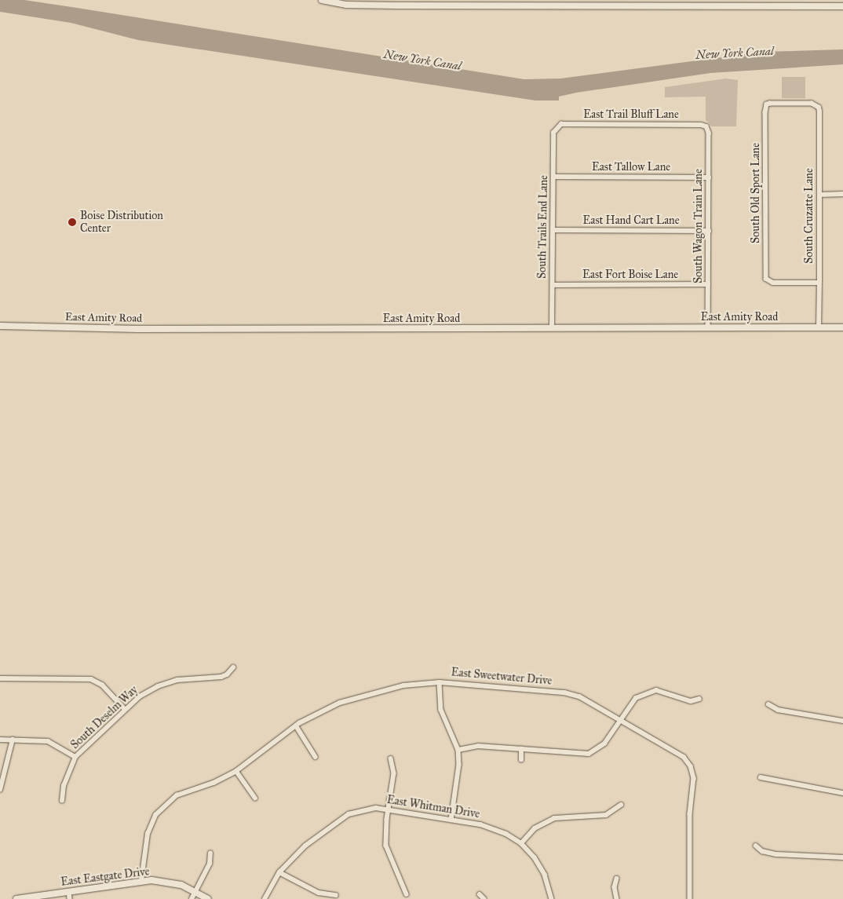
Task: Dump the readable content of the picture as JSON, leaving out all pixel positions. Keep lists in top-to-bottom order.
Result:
{
  "streets": {
    "street": [
      "East Trail Bluff Lane",
      "East Tallow Lane",
      "South Old Sport Lane",
      "South Cruzatte Lane",
      "East Hand Cart Lane",
      "South Wagon Train Lane",
      "South Trails End Lane",
      "East Fort Boise Lane",
      "East Amity Road",
      "East Sweetwater Drive",
      "South Deselm Way",
      "East Whitman Drive",
      "East Eastgate Drive"
    ]
  },
  "crossings": [
    ["East Trail Bluff Lane", "South Wagon Train Lane"],
    ["East Trail Bluff Lane", "South Trails End Lane"],
    ["East Tallow Lane", "South Wagon Train Lane"],
    ["East Tallow Lane", "South Trails End Lane"],
    ["South Old Sport Lane", "South Cruzatte Lane"],
    ["South Cruzatte Lane", "East Amity Road"],
    ["East Hand Cart Lane", "South Wagon Train Lane"],
    ["East Hand Cart Lane", "South Trails End Lane"],
    ["South Wagon Train Lane", "East Fort Boise Lane"],
    ["South Wagon Train Lane", "East Amity Road"],
    ["South Trails End Lane", "East Fort Boise Lane"],
    ["South Trails End Lane", "East Amity Road"],
    ["East Sweetwater Drive", "East Eastgate Drive"]
  ],
  "water": ["New York Canal"],
  "places": ["Boise Distribution Center"]
}
